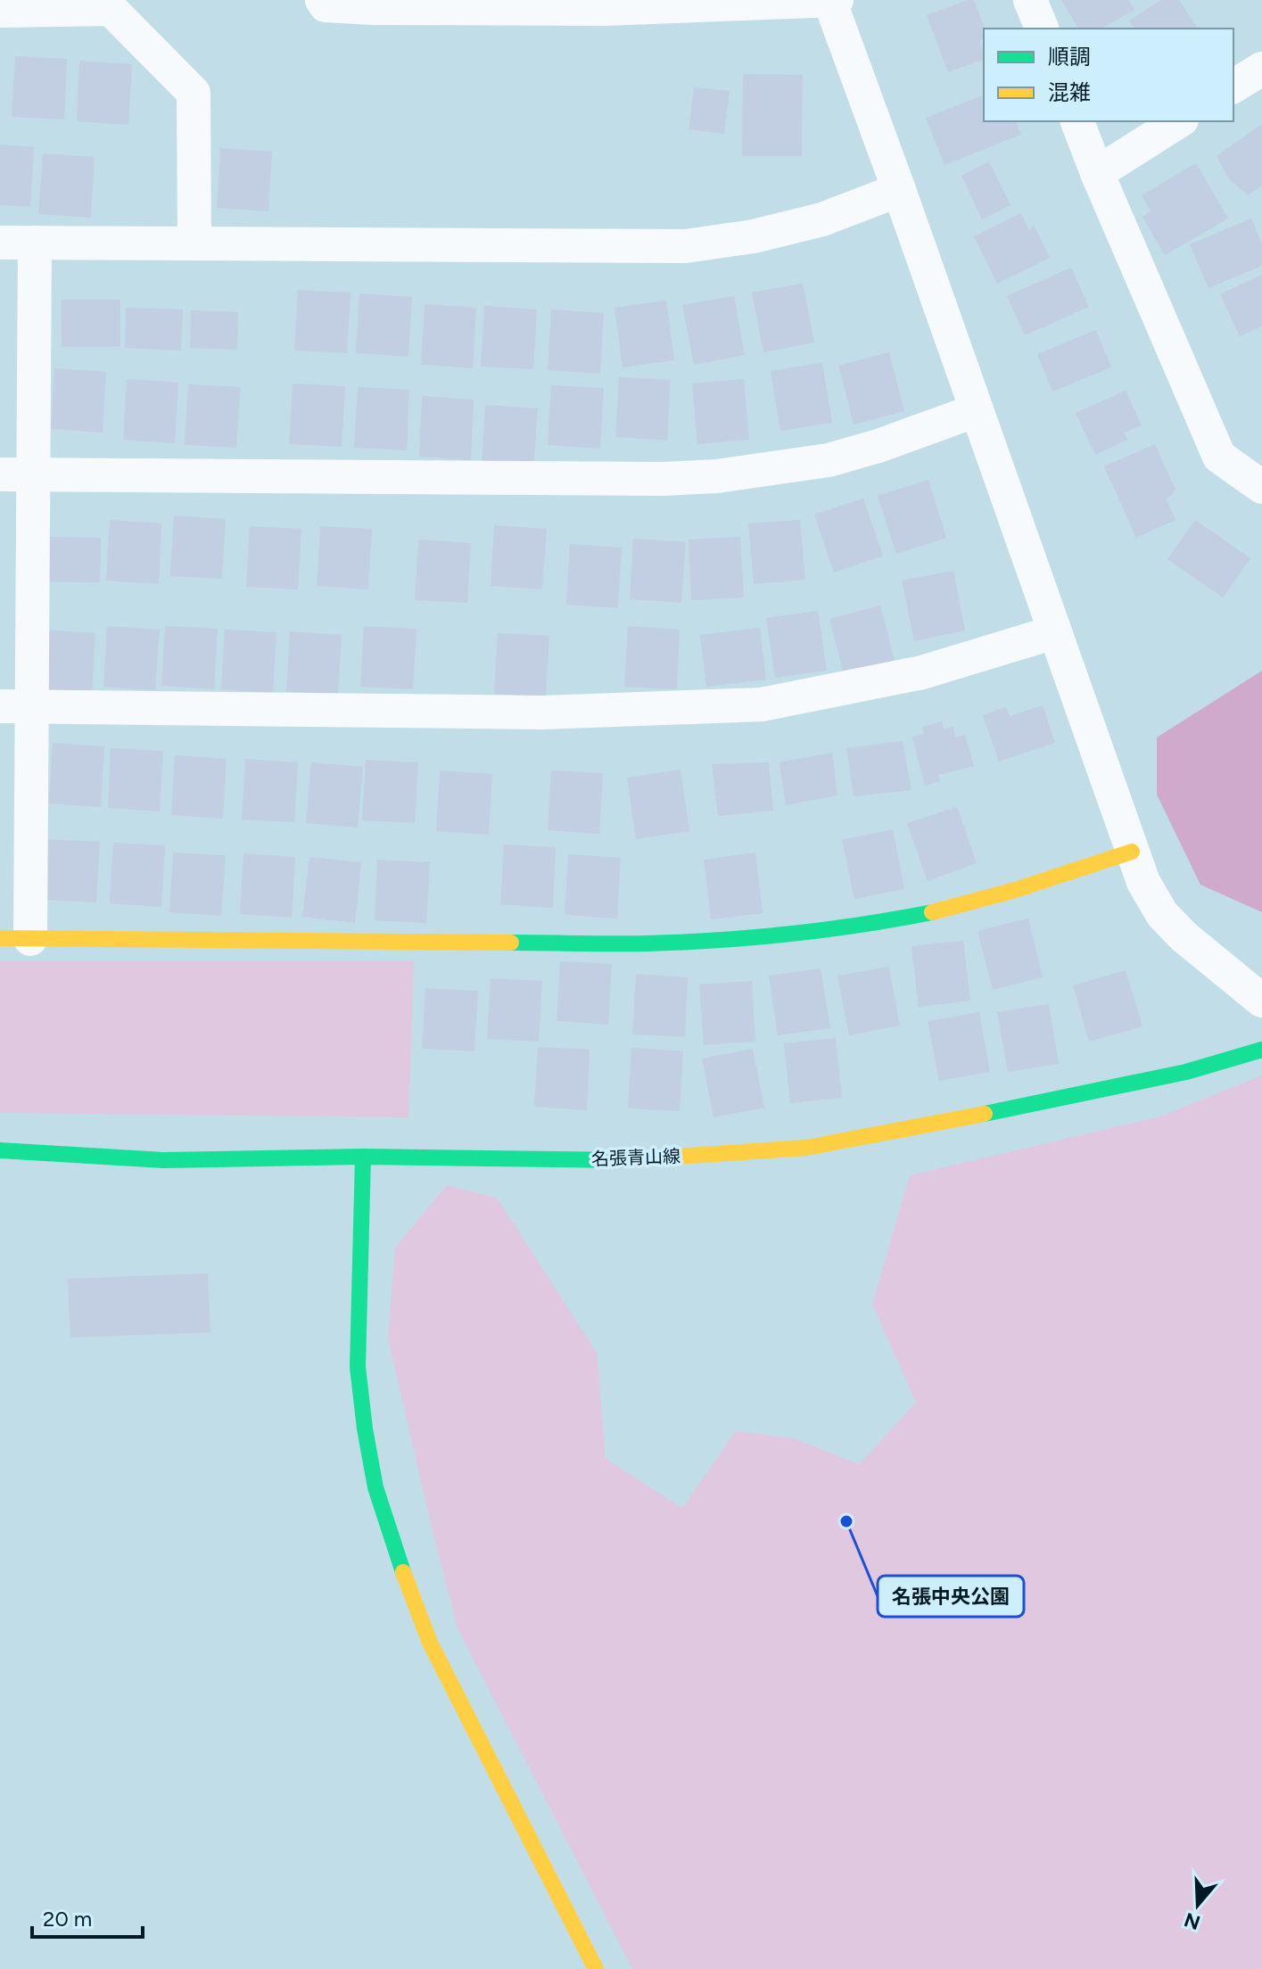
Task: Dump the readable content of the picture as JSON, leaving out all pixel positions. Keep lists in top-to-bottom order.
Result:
{
  "streets": {
    "street": ["名張青山線"]
  },
  "places": ["名張中央公園"],
  "legend": ["順調", "混雑"],
  "scale_bar": "20 m",
  "north": "bottom"
}
